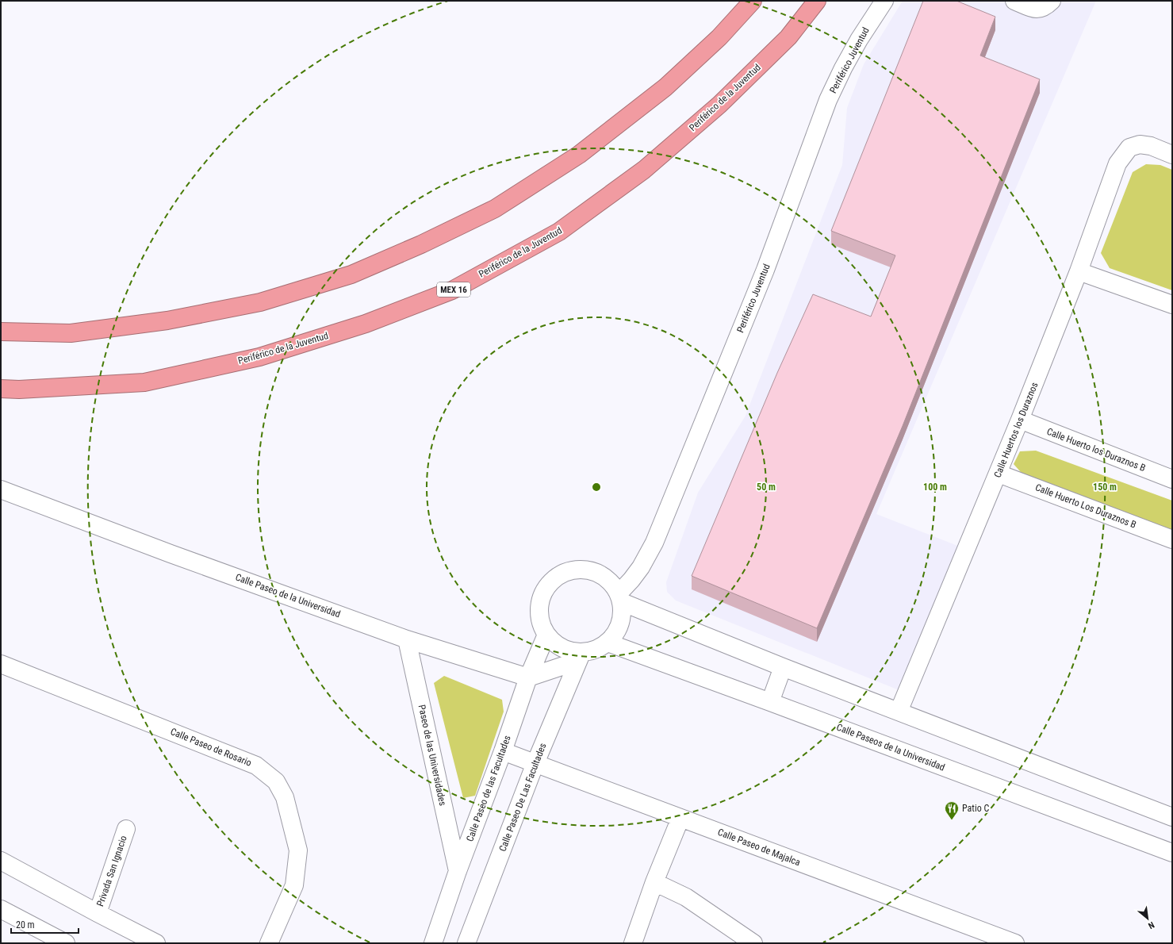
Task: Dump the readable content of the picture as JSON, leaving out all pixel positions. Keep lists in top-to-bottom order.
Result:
{
  "streets": {
    "highway": ["Periférico de la Juventud", "MEX 16"],
    "street": [
      "Periférico Juventud",
      "Calle Huertos los Duraznos",
      "Calle Huerto los Duraznos B",
      "Calle Huerto Los Duraznos B",
      "Calle Paseo de la Universidad",
      "Calle Paseo de Rosario",
      "Calle Paseos de la Universidad",
      "Paseo de las Universidades",
      "Calle Paseo de las Facultades",
      "Calle Paseo De Las Facultades",
      "Calle Paseo de Majalca",
      "Privada San Ignacio"
    ]
  },
  "crossings": [
    ["Periférico Juventud", "Calle Paseos de la Universidad"],
    ["Periférico Juventud", "Calle Paseo de las Facultades"],
    ["Periférico Juventud", "Calle Paseo De Las Facultades"],
    ["Calle Huertos los Duraznos", "Calle Huerto los Duraznos B"],
    ["Calle Huertos los Duraznos", "Calle Huerto Los Duraznos B"],
    ["Calle Paseo de la Universidad", "Paseo de las Universidades"],
    ["Calle Paseo de la Universidad", "Calle Paseo de las Facultades"],
    ["Calle Paseos de la Universidad", "Calle Paseo de las Facultades"],
    ["Calle Paseos de la Universidad", "Calle Paseo De Las Facultades"],
    ["Paseo de las Universidades", "Calle Paseo de las Facultades"],
    ["Calle Paseo de las Facultades", "Calle Paseo De Las Facultades"],
    ["Calle Paseo de las Facultades", "Calle Paseo de Majalca"],
    ["Calle Paseo De Las Facultades", "Calle Paseo de Majalca"]
  ],
  "places": {
    "restaurant": ["Patio C"]
  },
  "scale_bar": "20 m",
  "north": "bottom right",
  "rings": ["50 m", "100 m", "150 m"]
}
